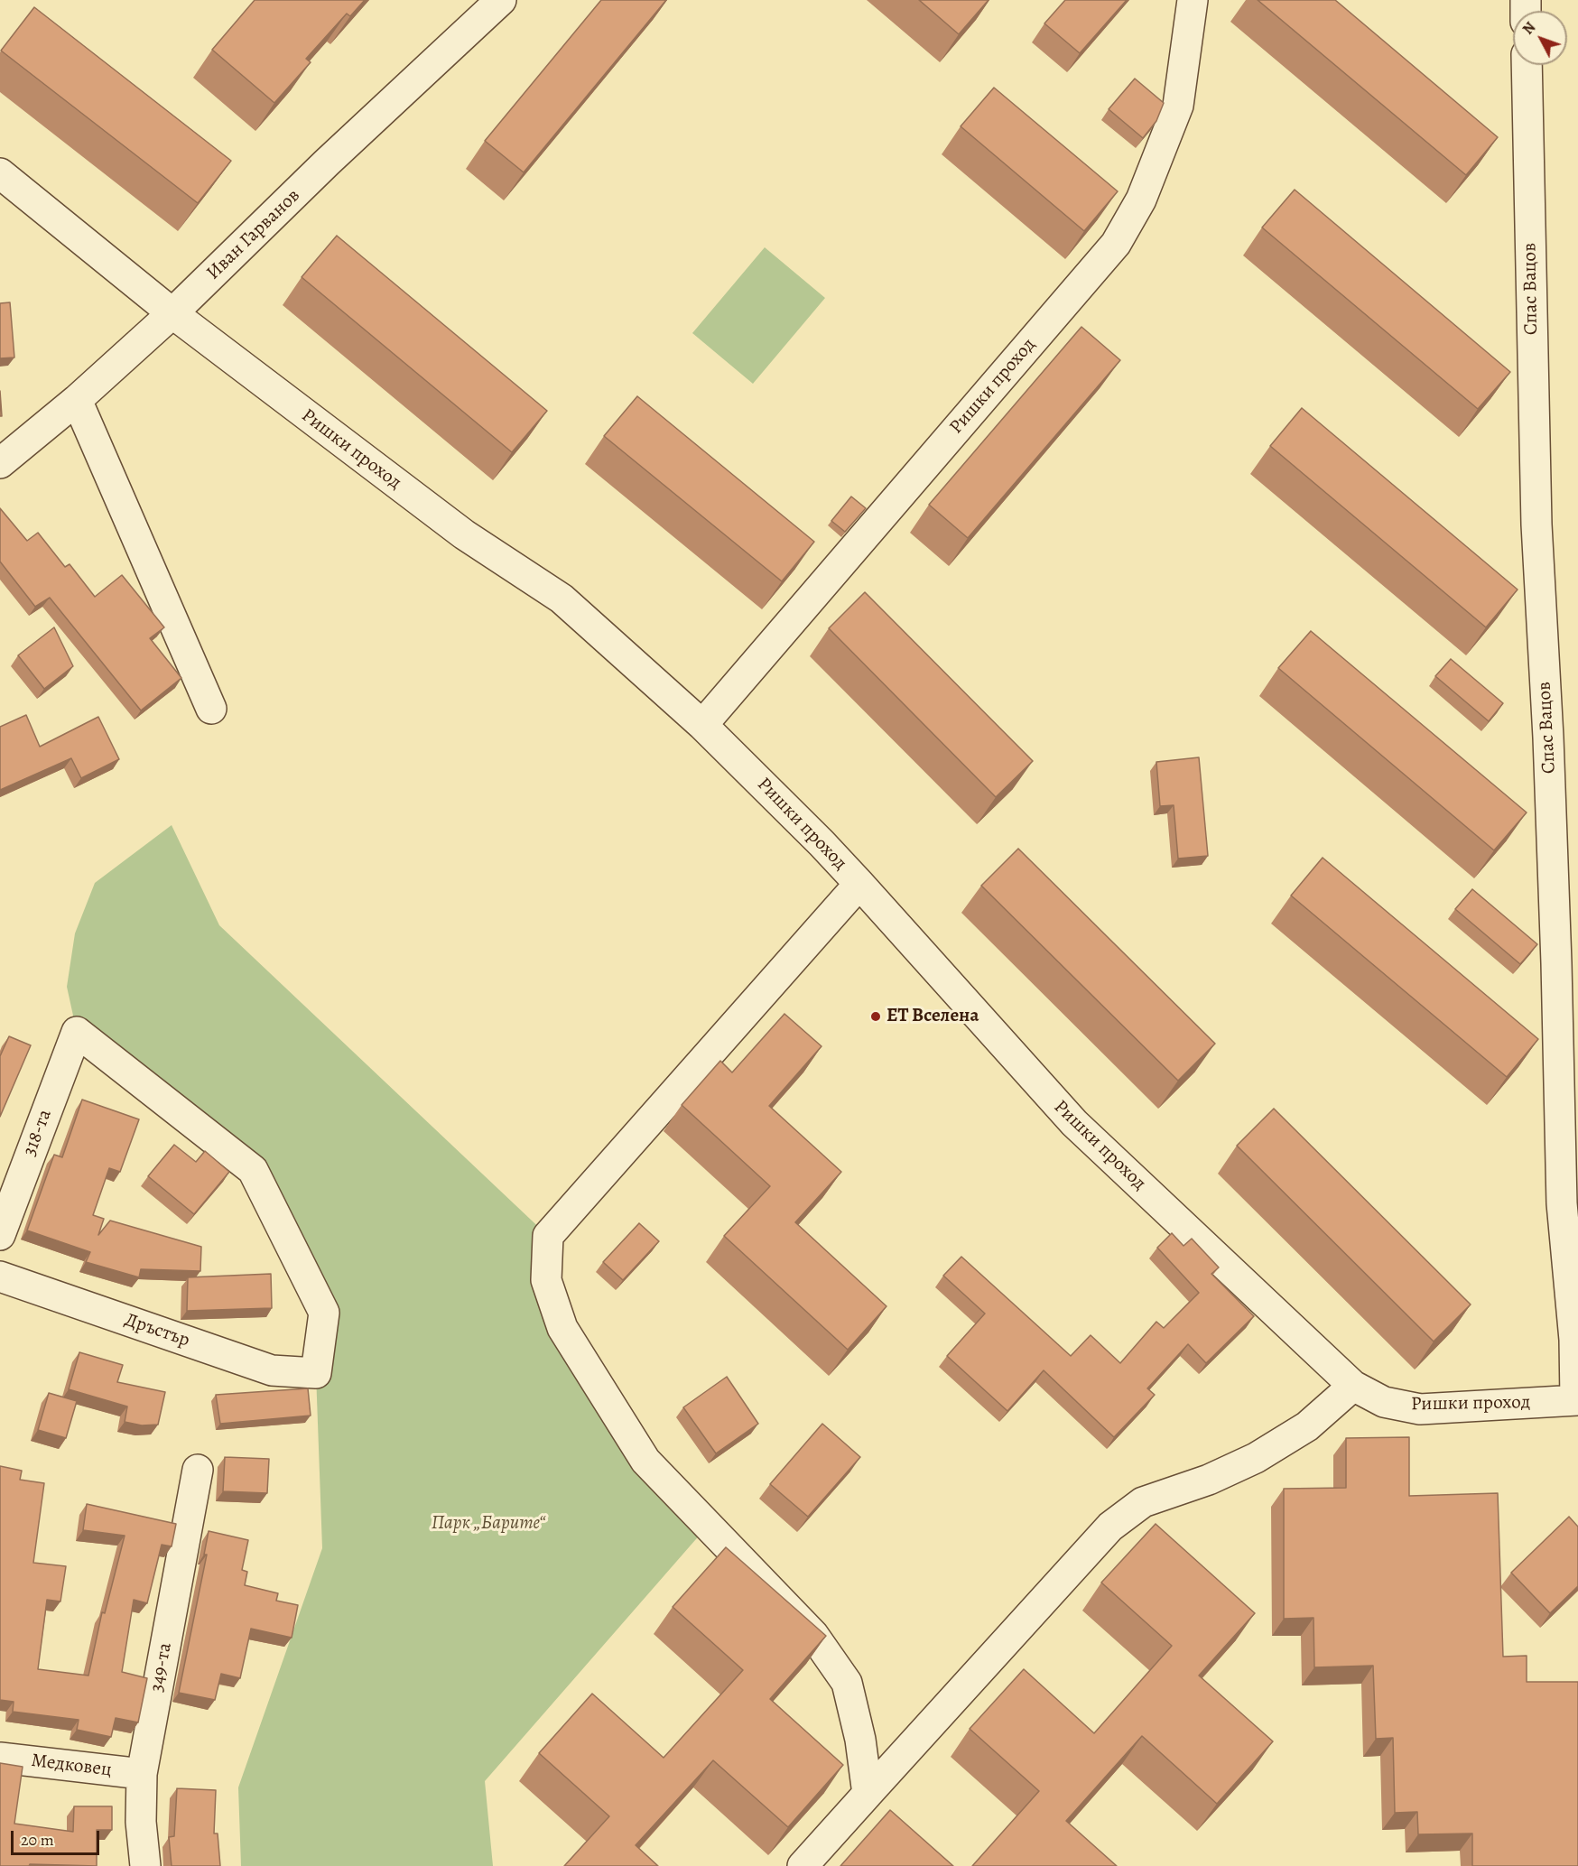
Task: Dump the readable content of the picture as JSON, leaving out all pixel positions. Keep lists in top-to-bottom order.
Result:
{
  "streets": {
    "street": [
      "Иван Гарванов",
      "Спас Вацов",
      "Ришки проход",
      "318-та",
      "Дръстър",
      "349-та",
      "Медковец"
    ]
  },
  "crossings": [
    ["Иван Гарванов", "Ришки проход"],
    ["Спас Вацов", "Ришки проход"],
    ["318-та", "Дръстър"],
    ["349-та", "Медковец"]
  ],
  "parks": ["Парк „Барите“"],
  "places": ["ЕТ Вселена"],
  "scale_bar": "20 m",
  "north": "top left"
}
